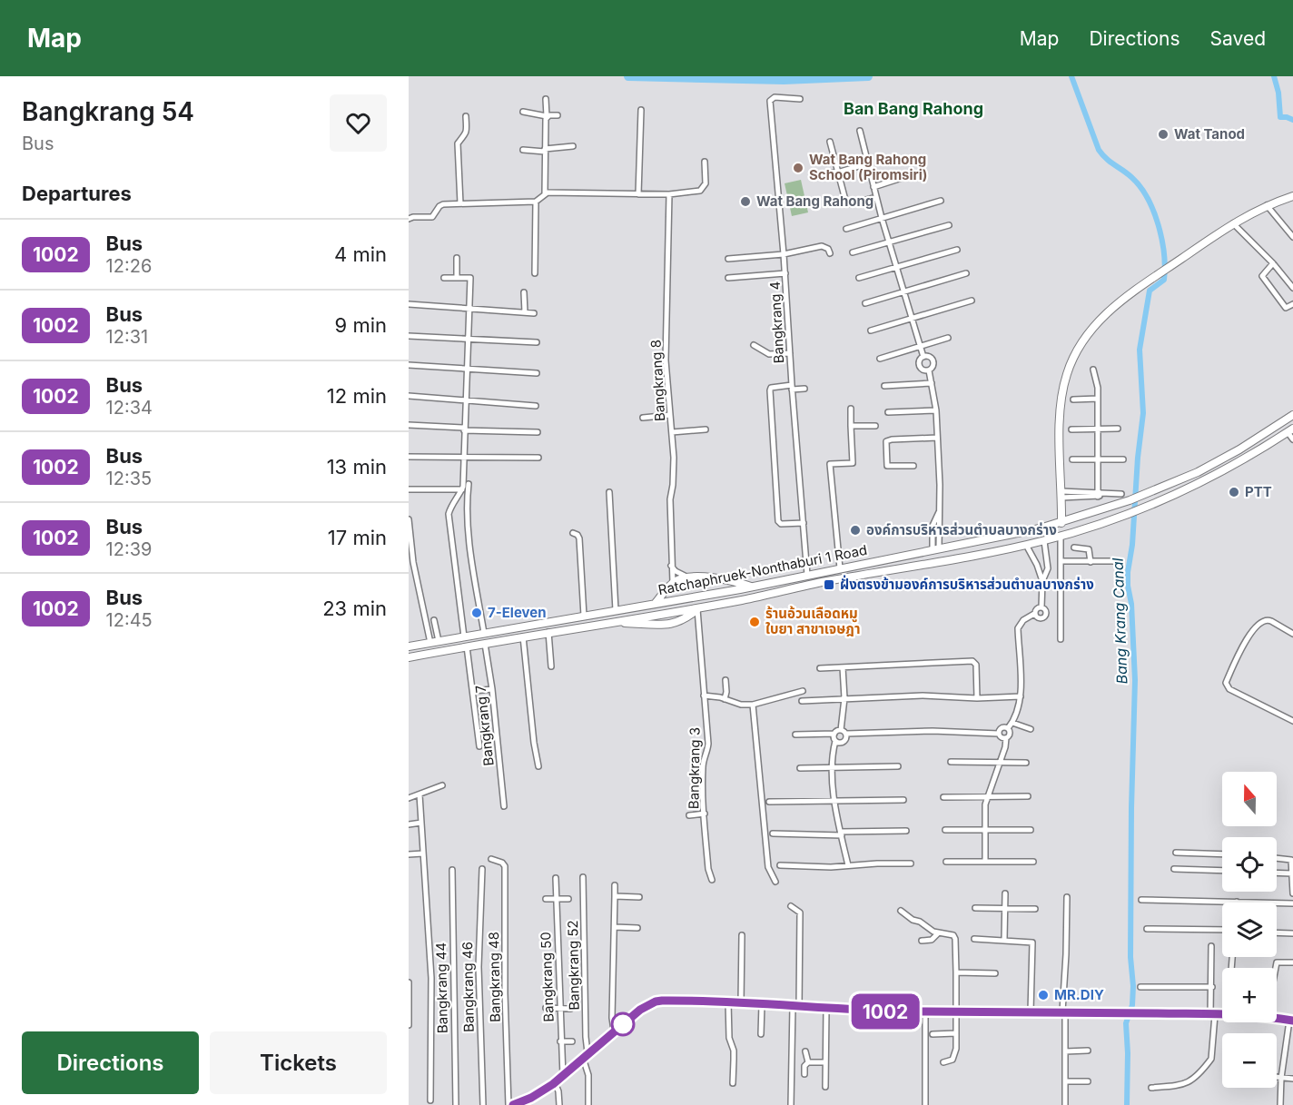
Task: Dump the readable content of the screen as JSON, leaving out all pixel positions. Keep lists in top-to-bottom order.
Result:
{
  "streets": {
    "main road": ["Ratchaphruek-Nonthaburi 1 Road"],
    "street": [
      "Bangkrang 4",
      "Bangkrang 8",
      "Bangkrang 7",
      "Bangkrang 3",
      "Bangkrang 52",
      "Bangkrang 48",
      "Bangkrang 50",
      "Bangkrang 46",
      "Bangkrang 44"
    ]
  },
  "crossings": [
    ["Bangkrang 4", "Ratchaphruek-Nonthaburi 1 Road"],
    ["Ratchaphruek-Nonthaburi 1 Road", "Bangkrang 7"],
    ["Ratchaphruek-Nonthaburi 1 Road", "Bangkrang 3"]
  ],
  "districts": ["Ban Bang Rahong"],
  "water": ["Bang Krang Canal"],
  "places": {
    "other": [
      "Wat Tanod",
      "Wat Bang Rahong School (Piromsiri)",
      "Wat Bang Rahong",
      "PTT",
      "องค์การบริหารส่วนตำบลบางกร่าง",
      "7-Eleven",
      "ร้านอ้วนเลือดหมู ใบยา สาขาเจษฎา",
      "MR.DIY"
    ],
    "transit": ["ฝั่งตรงข้ามองค์การบริหารส่วนตำบลบางกร่าง"]
  },
  "lines": ["bus line 1002"],
  "north": "top",
  "page": {
    "header": "Map",
    "nav": ["Map", "Directions", "Saved"],
    "heading": [
      ["Bangkrang 54", "Bus"],
      "Departures"
    ],
    "on_map": "1002",
    "list": [
      {
        "mark": "1002",
        "name": "Bus",
        "note": "12:26",
        "value": "4 min"
      },
      {
        "mark": "1002",
        "name": "Bus",
        "note": "12:31",
        "value": "9 min"
      },
      {
        "mark": "1002",
        "name": "Bus",
        "note": "12:34",
        "value": "12 min"
      },
      {
        "mark": "1002",
        "name": "Bus",
        "note": "12:35",
        "value": "13 min"
      },
      {
        "mark": "1002",
        "name": "Bus",
        "note": "12:39",
        "value": "17 min"
      },
      {
        "mark": "1002",
        "name": "Bus",
        "note": "12:45",
        "value": "23 min"
      }
    ],
    "map_buttons": ["+", "−"],
    "buttons": ["Directions", "Tickets"]
  }
}
